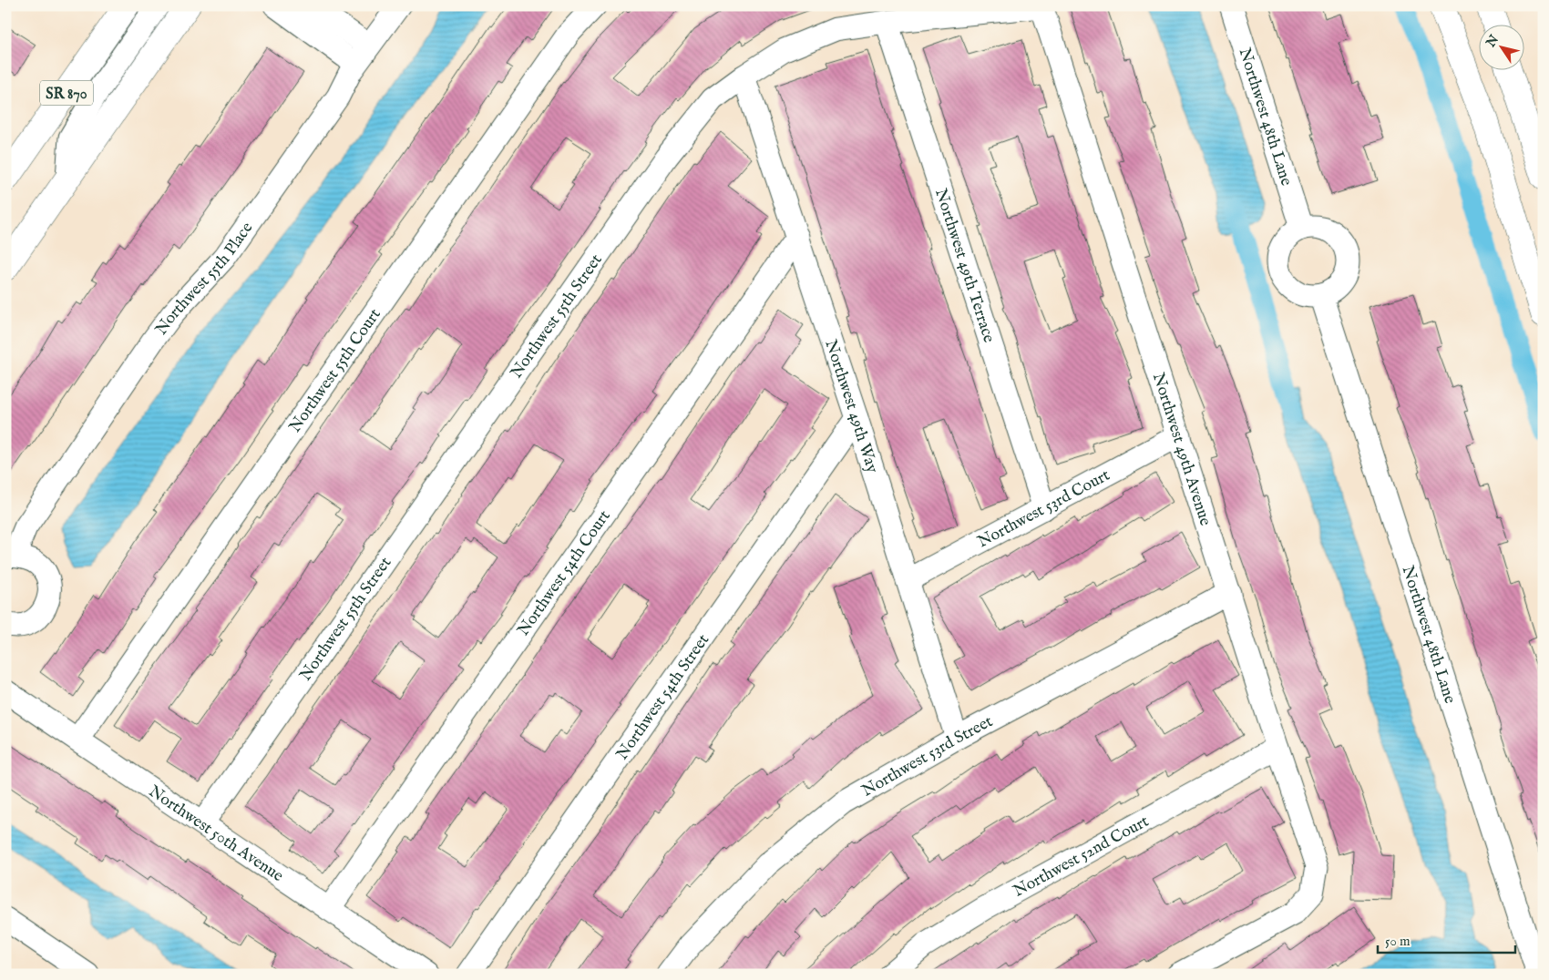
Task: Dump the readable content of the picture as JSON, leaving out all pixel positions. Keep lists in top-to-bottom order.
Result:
{
  "streets": {
    "highway": ["SR 870"],
    "street": [
      "Northwest 48th Lane",
      "Northwest 49th Terrace",
      "Northwest 55th Place",
      "Northwest 55th Street",
      "Northwest 55th Court",
      "Northwest 49th Way",
      "Northwest 49th Avenue",
      "Northwest 53rd Court",
      "Northwest 54th Court",
      "Northwest 54th Street",
      "Northwest 53rd Street",
      "Northwest 50th Avenue",
      "Northwest 52nd Court"
    ]
  },
  "crossings": [
    ["Northwest 49th Terrace", "Northwest 55th Street"],
    ["Northwest 49th Terrace", "Northwest 53rd Court"],
    ["Northwest 55th Street", "Northwest 49th Way"],
    ["Northwest 55th Street", "Northwest 49th Avenue"],
    ["Northwest 55th Street", "Northwest 50th Avenue"],
    ["Northwest 55th Court", "Northwest 50th Avenue"],
    ["Northwest 49th Way", "Northwest 53rd Court"],
    ["Northwest 49th Way", "Northwest 54th Court"],
    ["Northwest 49th Way", "Northwest 54th Street"],
    ["Northwest 49th Way", "Northwest 53rd Street"],
    ["Northwest 49th Avenue", "Northwest 53rd Court"],
    ["Northwest 49th Avenue", "Northwest 53rd Street"],
    ["Northwest 49th Avenue", "Northwest 52nd Court"],
    ["Northwest 54th Court", "Northwest 50th Avenue"]
  ],
  "scale_bar": "50 m",
  "north": "top left"
}
